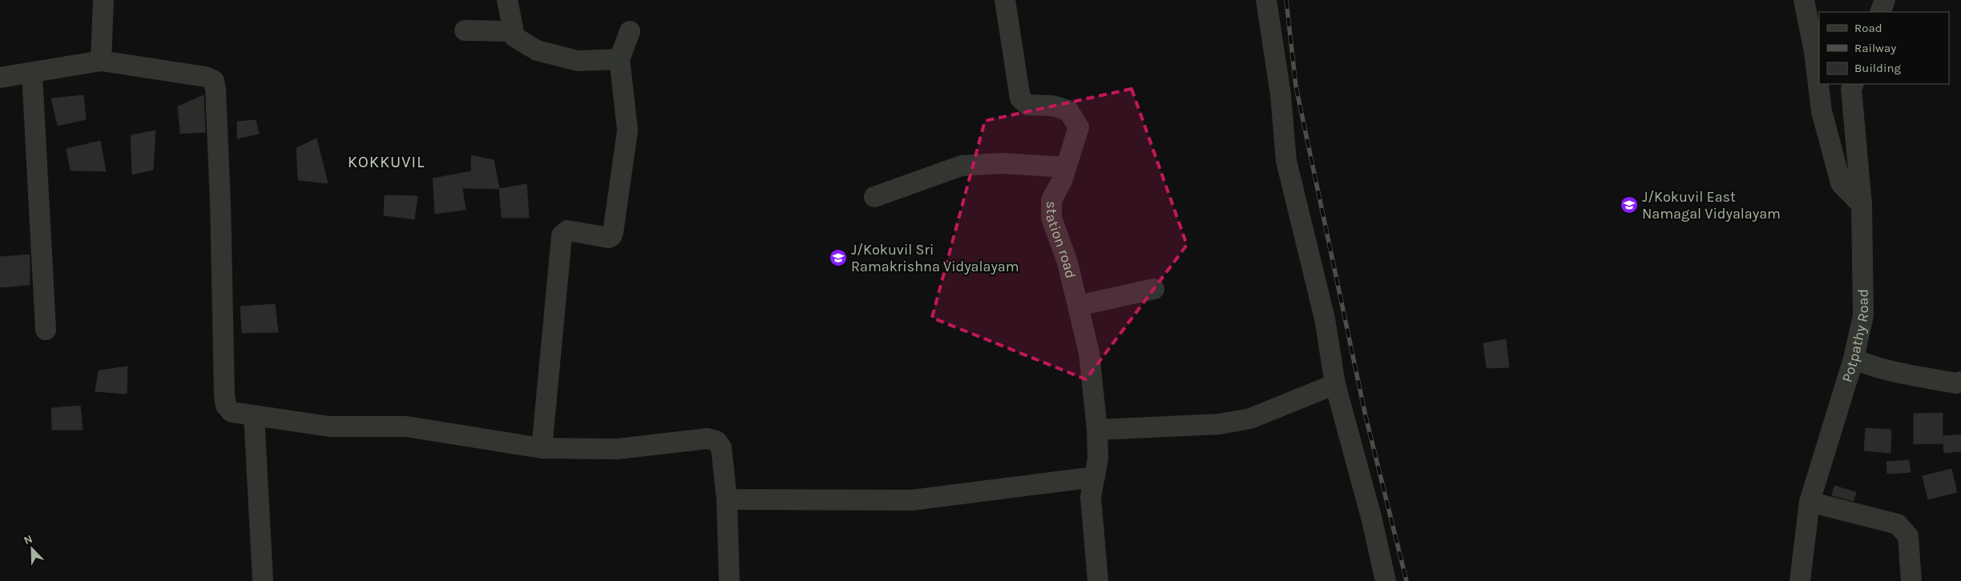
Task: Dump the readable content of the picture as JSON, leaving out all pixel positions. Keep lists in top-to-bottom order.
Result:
{
  "streets": {
    "street": ["station road", "Potpathy Road"]
  },
  "districts": ["KOKKUVIL"],
  "places": {
    "school or university": ["J/Kokuvil East Namagal Vidyalayam", "J/Kokuvil Sri Ramakrishna Vidyalayam"]
  },
  "legend": ["Road", "Railway", "Building"],
  "north": "top left"
}
